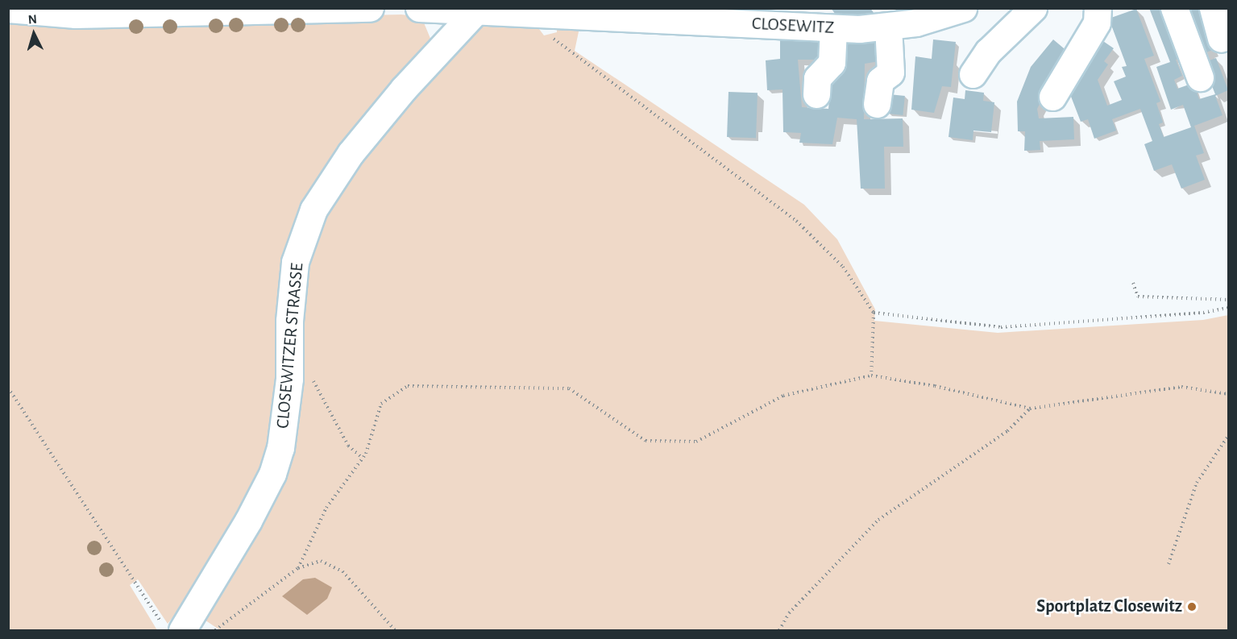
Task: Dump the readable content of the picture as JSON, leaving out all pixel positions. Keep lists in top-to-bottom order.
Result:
{
  "streets": {
    "street": ["CLOSEWITZ", "CLOSEWITZER STRASSE"]
  },
  "crossings": [
    ["CLOSEWITZ", "CLOSEWITZER STRASSE"]
  ],
  "places": ["Sportplatz Closewitz"],
  "north": "top"
}
